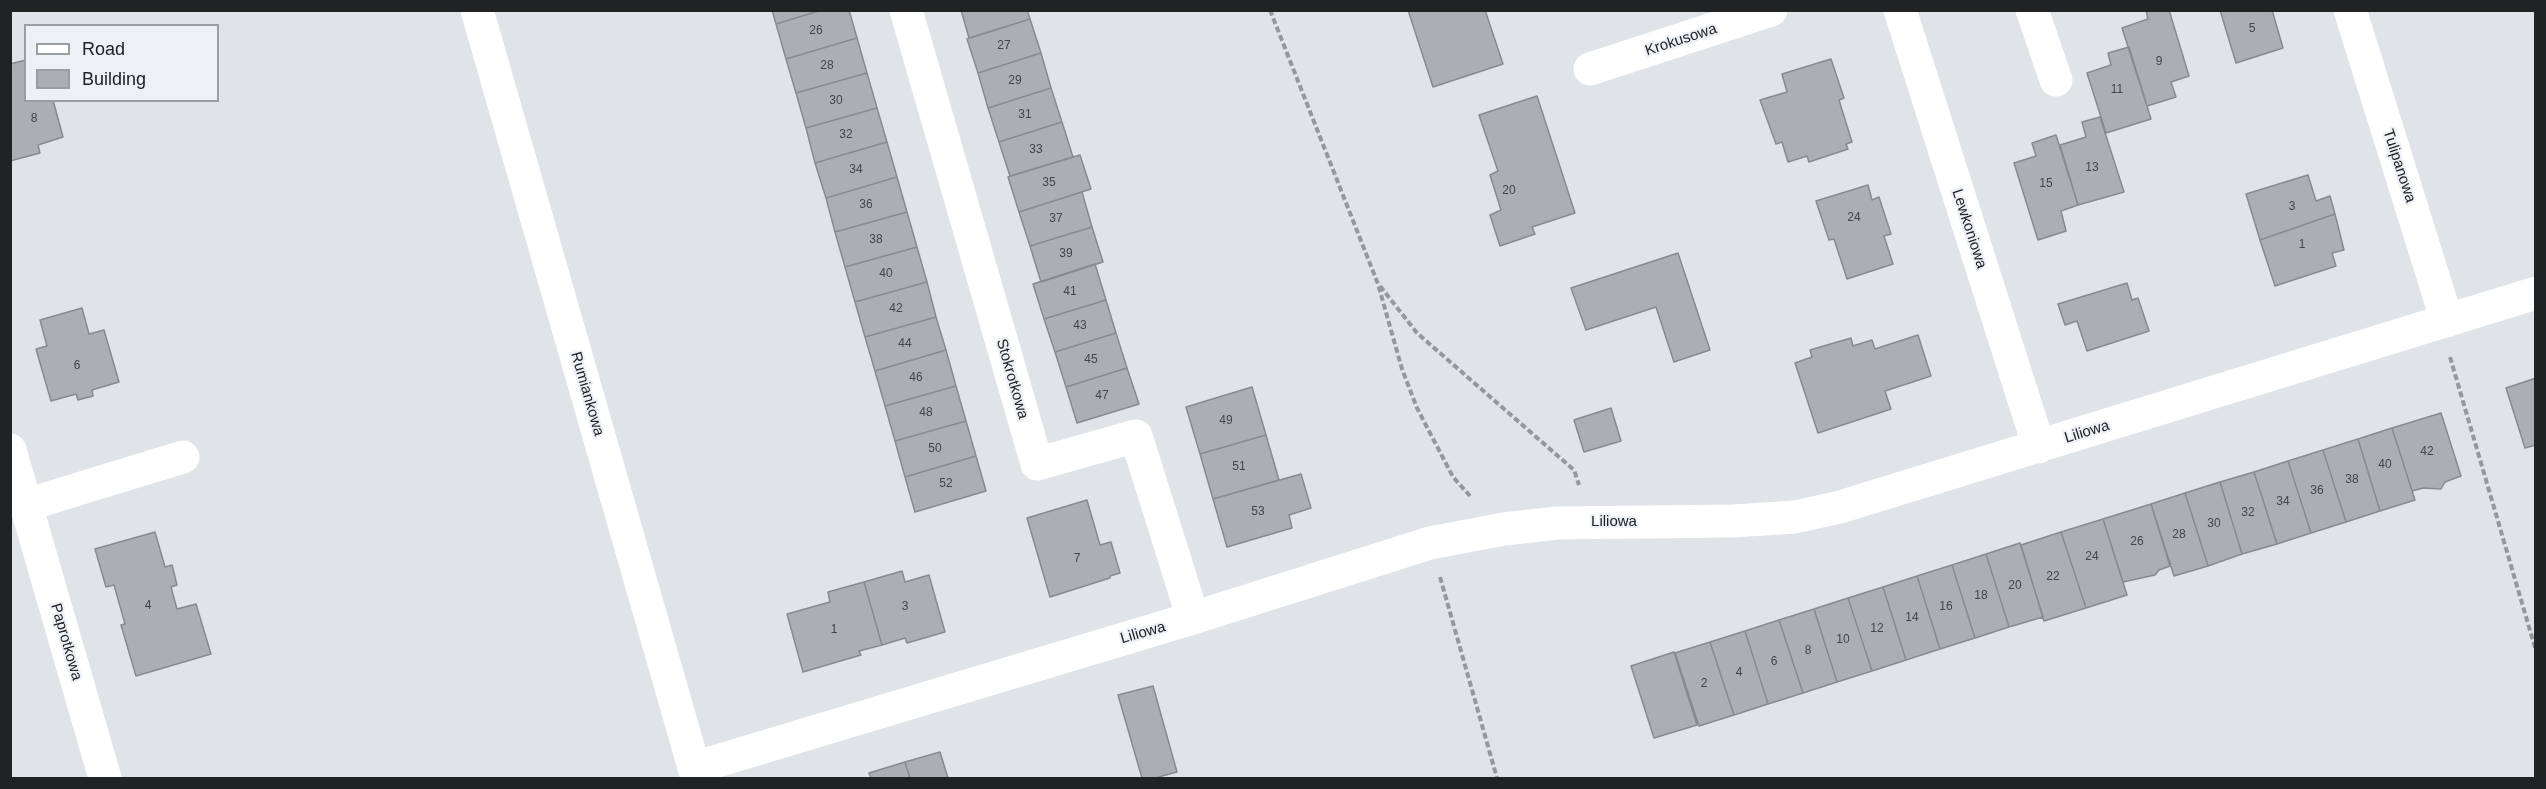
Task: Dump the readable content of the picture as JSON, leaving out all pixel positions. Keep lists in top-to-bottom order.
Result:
{
  "streets": {
    "street": [
      "Krokusowa",
      "Tulipanowa",
      "Lewkoniowa",
      "Stokrotkowa",
      "Rumiankowa",
      "Liliowa",
      "Paprotkowa"
    ]
  },
  "crossings": [
    ["Tulipanowa", "Liliowa"],
    ["Lewkoniowa", "Liliowa"],
    ["Stokrotkowa", "Liliowa"],
    ["Rumiankowa", "Liliowa"]
  ],
  "house_numbers": [
    "5",
    "26",
    "27",
    "9",
    "28",
    "29",
    "11",
    "30",
    "31",
    "8",
    "32",
    "33",
    "13",
    "34",
    "35",
    "15",
    "20",
    "36",
    "3",
    "24",
    "37",
    "38",
    "1",
    "39",
    "40",
    "41",
    "42",
    "43",
    "44",
    "45",
    "6",
    "46",
    "47",
    "48",
    "49",
    "50",
    "42",
    "40",
    "51",
    "38",
    "52",
    "36",
    "34",
    "53",
    "32",
    "30",
    "28",
    "26",
    "24",
    "7",
    "22",
    "20",
    "18",
    "4",
    "3",
    "16",
    "14",
    "12",
    "1",
    "10",
    "8",
    "6",
    "4",
    "2"
  ],
  "legend": ["Road", "Building"]
}
